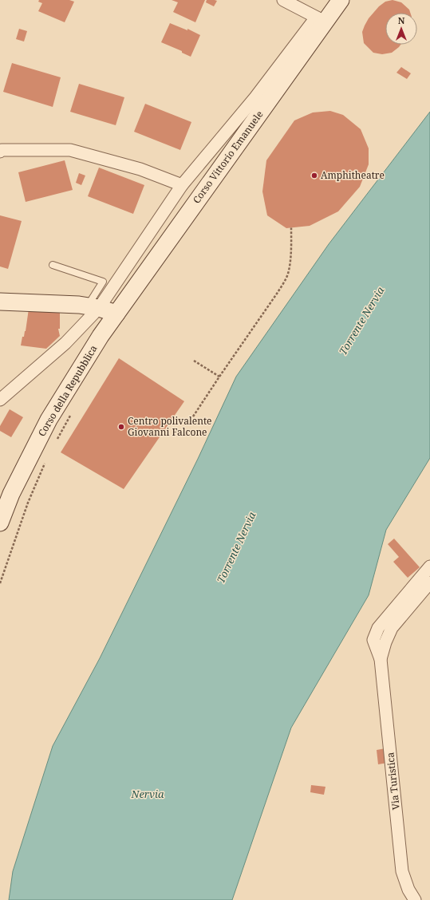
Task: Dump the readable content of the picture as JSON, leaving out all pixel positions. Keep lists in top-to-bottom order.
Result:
{
  "streets": {
    "main road": ["Corso Vittorio Emanuele", "Corso della Repubblica"],
    "street": ["Via Turistica"]
  },
  "crossings": [
    ["Corso Vittorio Emanuele", "Corso della Repubblica"]
  ],
  "water": ["Torrente Nervia", "Nervia"],
  "places": ["Amphitheatre", "Centro polivalente Giovanni Falcone"],
  "north": "top"
}
